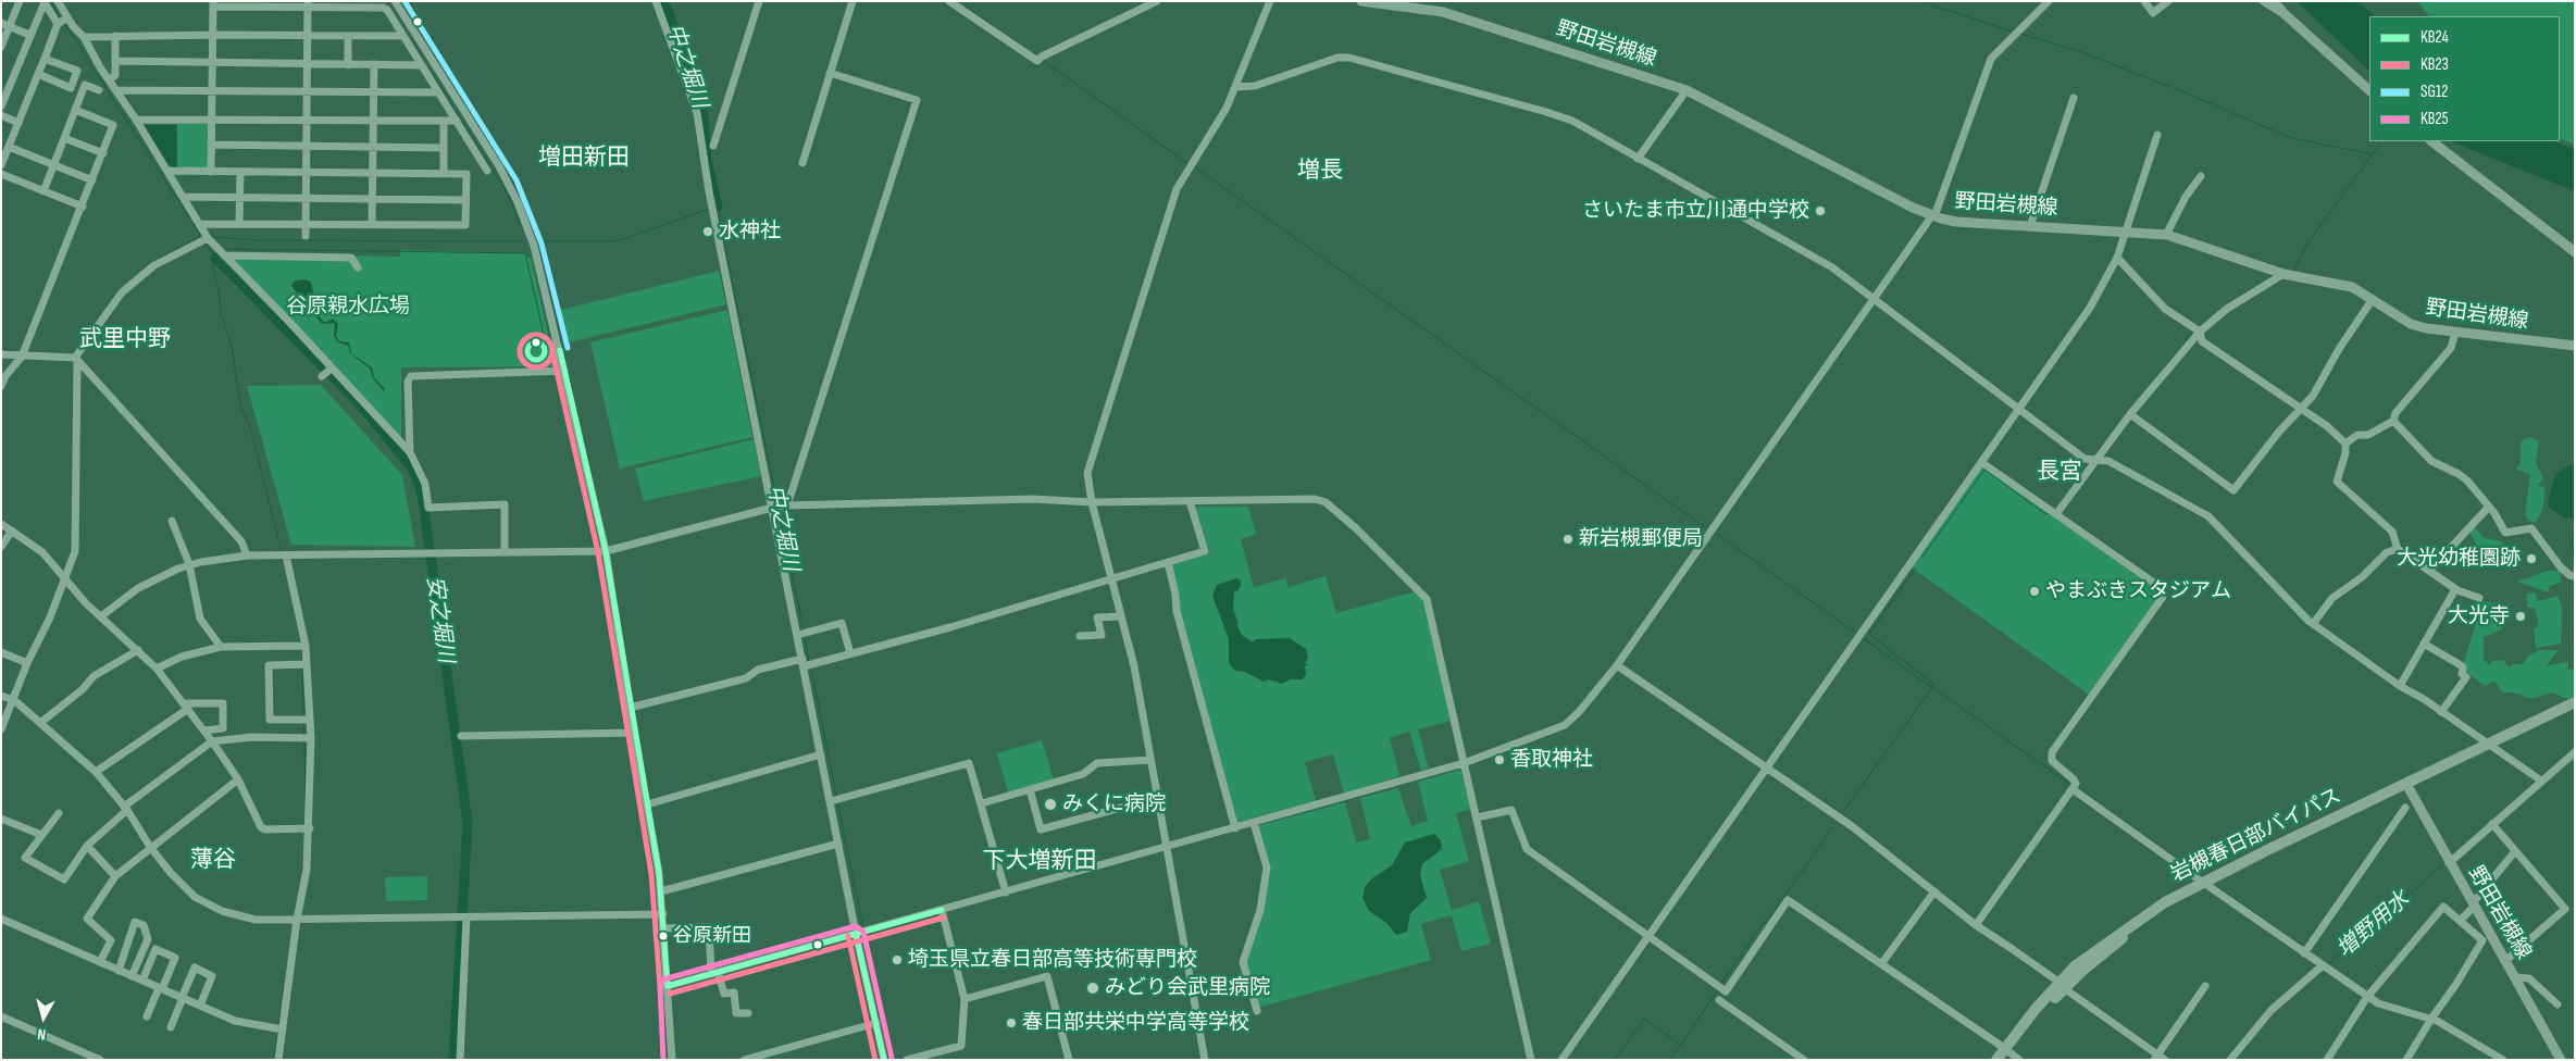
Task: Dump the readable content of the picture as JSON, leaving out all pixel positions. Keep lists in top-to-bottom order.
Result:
{
  "streets": {
    "highway": ["岩槻春日部バイパス"],
    "main road": ["野田岩槻線"]
  },
  "crossings": [
    ["野田岩槻線", "岩槻春日部バイパス"]
  ],
  "districts": [
    "増田新田",
    "増長",
    "武里中野",
    "長宮",
    "薄谷",
    "下大増新田"
  ],
  "water": ["中之堀川", "安之堀川", "増野用水"],
  "parks": ["谷原親水広場"],
  "places": [
    "さいたま市立川通中学校",
    "水神社",
    "新岩槻郵便局",
    "大光幼稚園跡",
    "やまぶきスタジアム",
    "大光寺",
    "香取神社",
    "みくに病院",
    "谷原新田",
    "埼玉県立春日部高等技術専門校",
    "みどり会武里病院",
    "春日部共栄中学高等学校"
  ],
  "lines": [
    "transit line SG12",
    "transit line KB23",
    "transit line KB24",
    "transit line KB25"
  ],
  "legend": [
    "KB24",
    "KB23",
    "SG12",
    "KB25"
  ],
  "north": "bottom"
}
